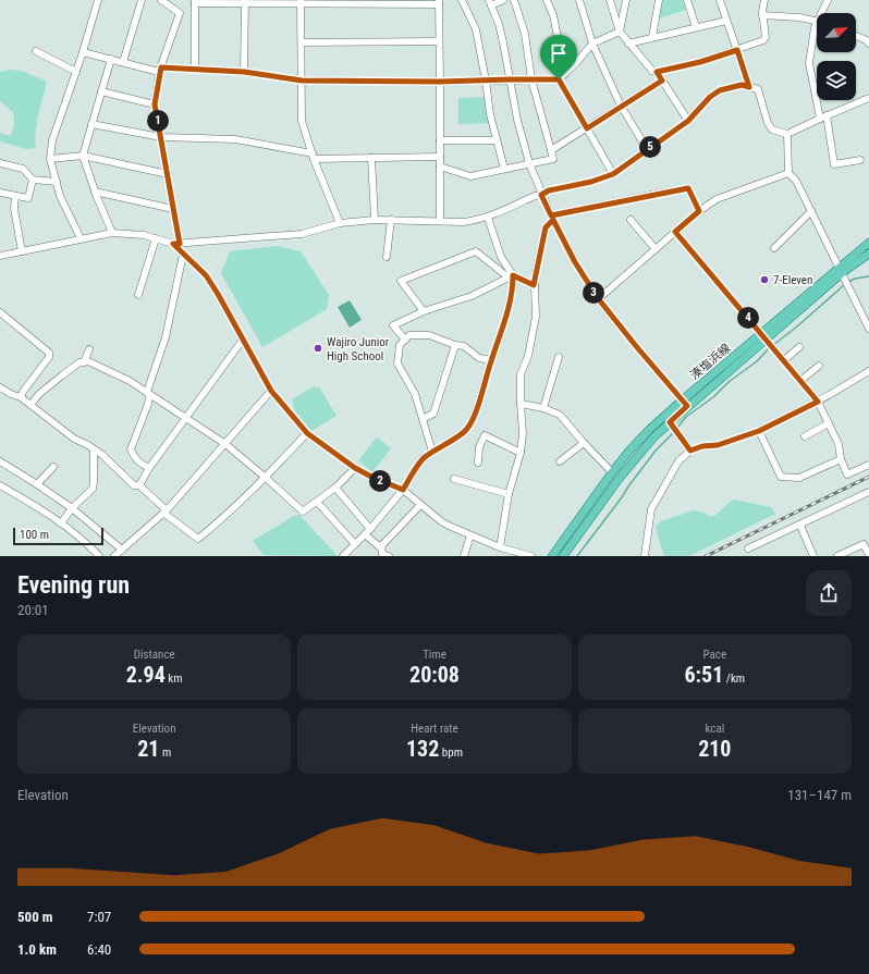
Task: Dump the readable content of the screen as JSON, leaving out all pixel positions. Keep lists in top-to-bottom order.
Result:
{
  "streets": {
    "main road": ["湊塩浜線"]
  },
  "places": ["7-Eleven", "Wajiro Junior High School"],
  "scale_bar": "100 m",
  "north": "top right",
  "page": {
    "pins": [
      "1",
      "5",
      "3",
      "4",
      "2"
    ],
    "scale": "100 m",
    "heading": ["Evening run", "20:01"],
    "stats": [
      ["Distance", "2.94 km"],
      ["Time", "20:08"],
      ["Pace", "6:51 /km"],
      ["Elevation", "21 m"],
      ["Heart rate", "132 bpm"],
      ["kcal", "210"]
    ],
    "chart": ["Elevation", "131–147 m"],
    "list": [
      {
        "name": "500 m",
        "note": "7:07"
      },
      {
        "name": "1.0 km",
        "note": "6:40"
      }
    ]
  }
}
